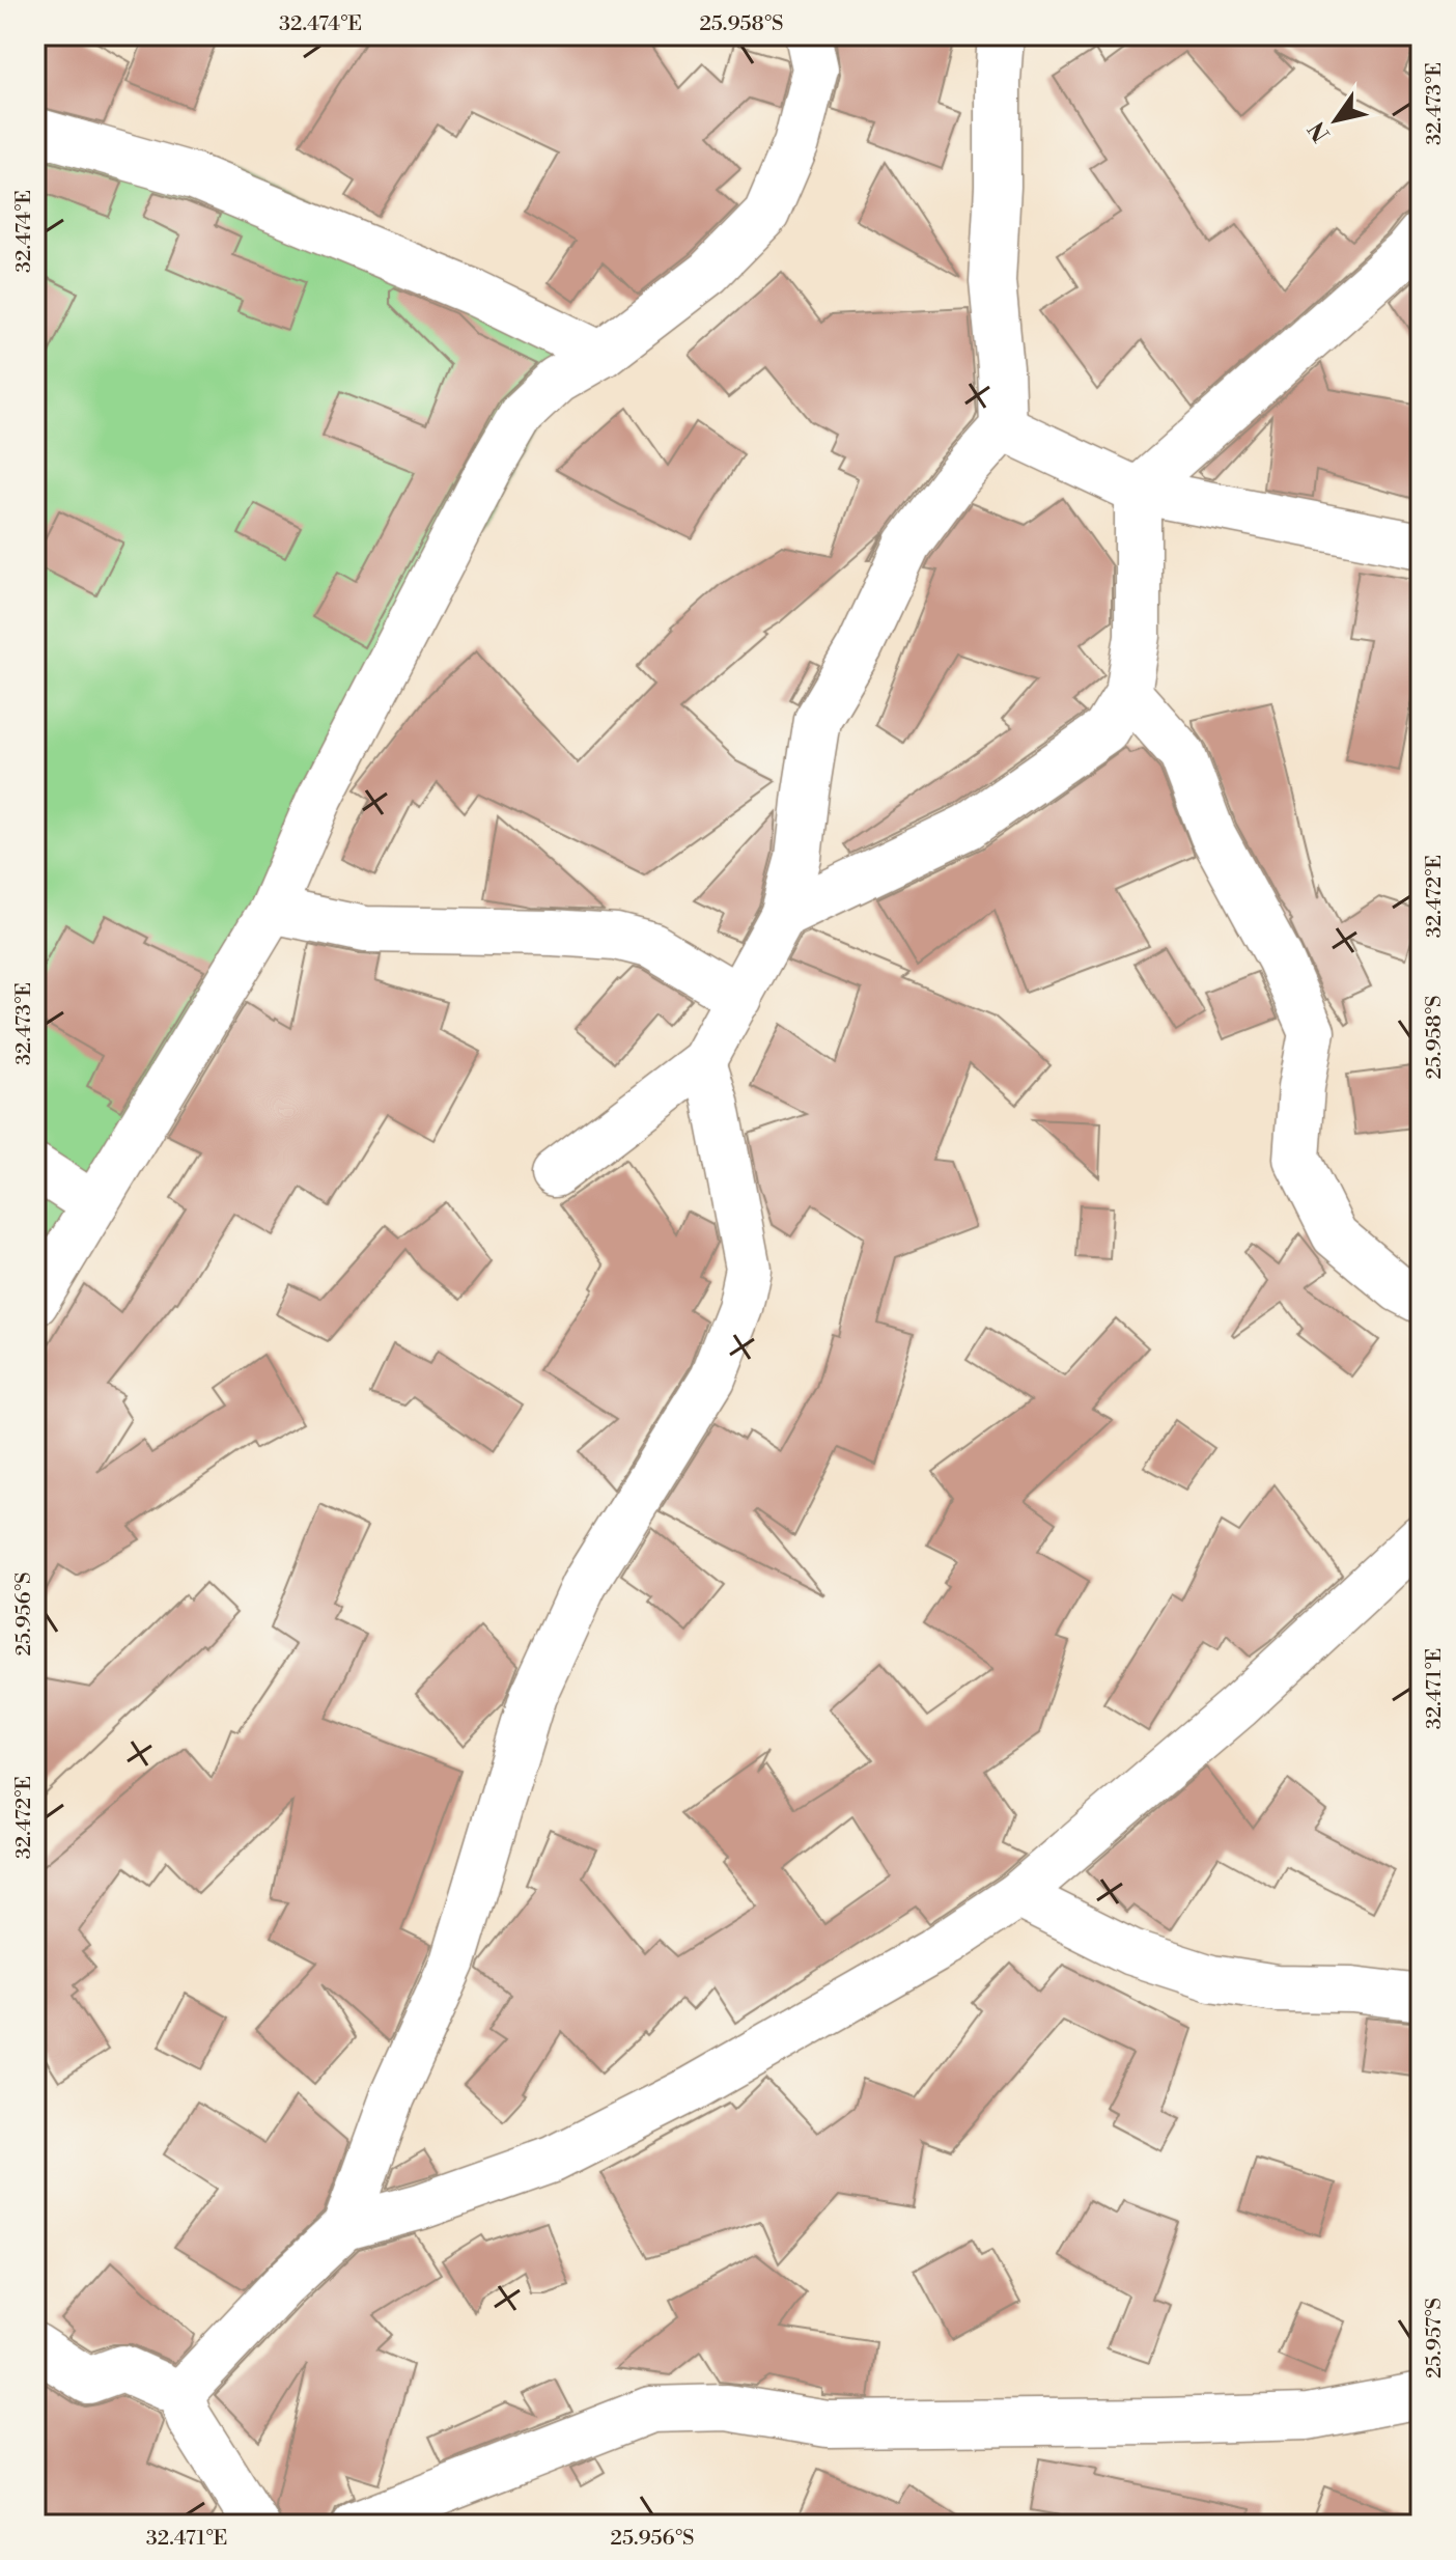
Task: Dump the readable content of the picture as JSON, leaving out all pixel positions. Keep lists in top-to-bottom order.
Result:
{
  "north": "bottom left",
  "coordinates": [
    "32.474°E",
    "25.958°S",
    "32.473°E",
    "32.472°E",
    "25.956°S",
    "32.471°E",
    "25.957°S"
  ]
}
